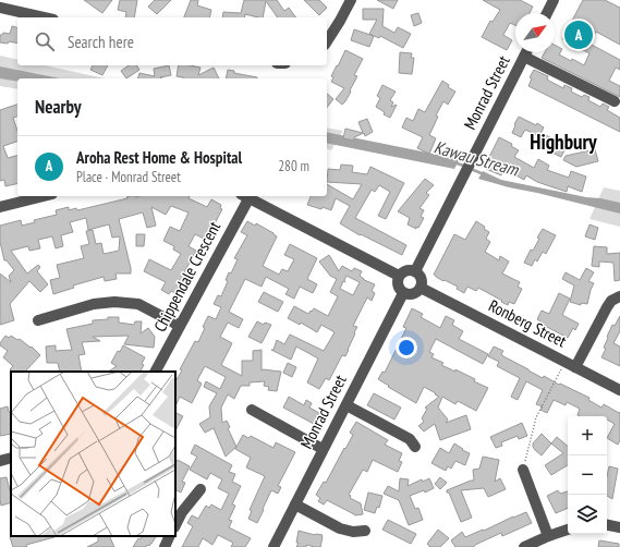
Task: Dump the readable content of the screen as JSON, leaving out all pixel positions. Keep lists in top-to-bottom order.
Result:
{
  "streets": {
    "street": ["Monrad Street", "Chippendale Crescent", "Ronberg Street"]
  },
  "crossings": [
    ["Monrad Street", "Ronberg Street"]
  ],
  "districts": ["Highbury"],
  "water": ["Kawau Stream"],
  "north": "top right",
  "page": {
    "search": "Search here",
    "pins": "A",
    "heading": "Nearby",
    "list": [
      {
        "mark": "A",
        "name": "Aroha Rest Home & Hospital",
        "note": "Place · Monrad Street",
        "value": "280 m"
      }
    ],
    "map_buttons": ["+", "−"]
  }
}
